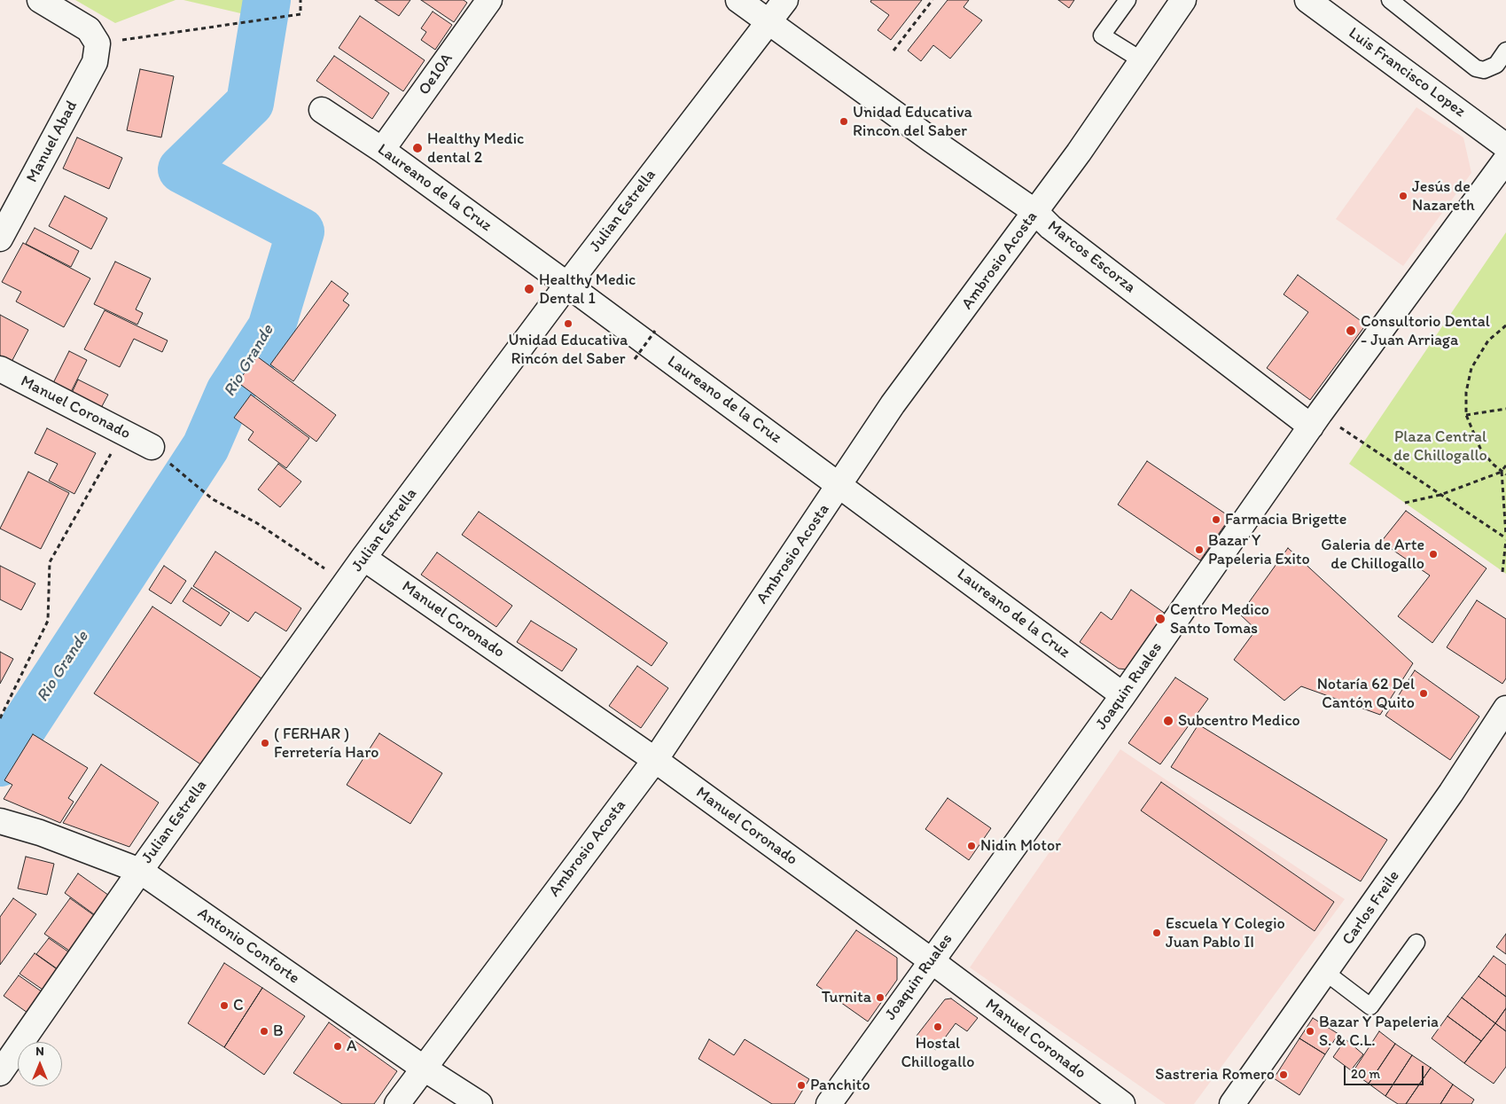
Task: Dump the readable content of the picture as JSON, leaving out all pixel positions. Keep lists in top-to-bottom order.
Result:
{
  "streets": {
    "street": [
      "Luis Francisco Lopez",
      "Oe10A",
      "Manuel Abad",
      "Laureano de la Cruz",
      "Julian Estrella",
      "Marcos Escorza",
      "Ambrosio Acosta",
      "Manuel Coronado",
      "Joaquin Ruales",
      "Carlos Freile",
      "Antonio Conforte"
    ]
  },
  "crossings": [
    ["Oe10A", "Laureano de la Cruz"],
    ["Laureano de la Cruz", "Julian Estrella"],
    ["Laureano de la Cruz", "Ambrosio Acosta"],
    ["Laureano de la Cruz", "Joaquin Ruales"],
    ["Julian Estrella", "Marcos Escorza"],
    ["Julian Estrella", "Manuel Coronado"],
    ["Julian Estrella", "Antonio Conforte"],
    ["Marcos Escorza", "Ambrosio Acosta"],
    ["Marcos Escorza", "Joaquin Ruales"],
    ["Ambrosio Acosta", "Manuel Coronado"],
    ["Ambrosio Acosta", "Antonio Conforte"],
    ["Manuel Coronado", "Joaquin Ruales"]
  ],
  "water": ["Rio Grande"],
  "parks": ["Plaza Central de Chillogallo"],
  "places": [
    "Unidad Educativa Rincon del Saber",
    "Healthy Medic dental 2",
    "Jesús de Nazareth",
    "Healthy Medic Dental 1",
    "Unidad Educativa Rincón del Saber",
    "Consultorio Dental - Juan Arriaga",
    "Farmacia Brigette",
    "Bazar Y Papeleria Exito",
    "Galeria de Arte de Chillogallo",
    "Centro Medico Santo Tomas",
    "Notaría 62 Del Cantón Quito",
    "Subcentro Medico",
    "( FERHAR ) Ferretería Haro",
    "Nidin Motor",
    "Escuela Y Colegio Juan Pablo II",
    "Turnita",
    "C",
    "Hostal Chillogallo",
    "B",
    "Bazar Y Papeleria S. & C.L.",
    "A",
    "Sastreria Romero",
    "Panchito"
  ],
  "scale_bar": "20 m",
  "north": "top"
}
